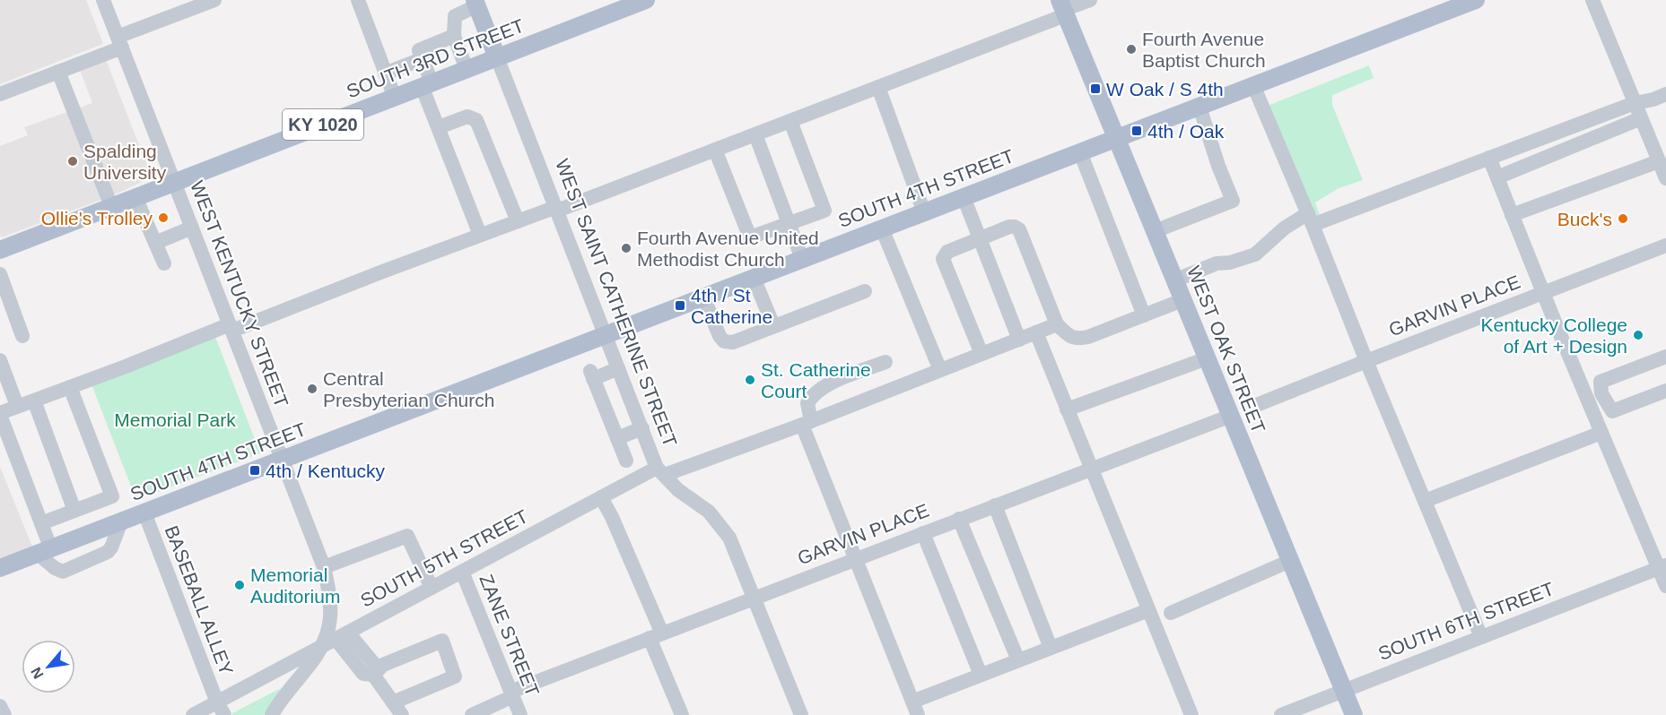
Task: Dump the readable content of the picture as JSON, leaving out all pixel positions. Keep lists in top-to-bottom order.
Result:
{
  "streets": {
    "main road": [
      "SOUTH 3RD STREET",
      "KY 1020",
      "SOUTH 4TH STREET",
      "WEST SAINT CATHERINE STREET",
      "WEST OAK STREET"
    ],
    "street": [
      "WEST KENTUCKY STREET",
      "GARVIN PLACE",
      "SOUTH 5TH STREET",
      "BASEBALL ALLEY",
      "SOUTH 6TH STREET",
      "ZANE STREET"
    ]
  },
  "crossings": [
    ["SOUTH 3RD STREET", "WEST KENTUCKY STREET"],
    ["SOUTH 3RD STREET", "WEST SAINT CATHERINE STREET"],
    ["SOUTH 4TH STREET", "WEST KENTUCKY STREET"],
    ["SOUTH 4TH STREET", "WEST SAINT CATHERINE STREET"],
    ["SOUTH 4TH STREET", "WEST OAK STREET"],
    ["SOUTH 4TH STREET", "BASEBALL ALLEY"],
    ["WEST KENTUCKY STREET", "SOUTH 5TH STREET"],
    ["WEST SAINT CATHERINE STREET", "GARVIN PLACE"],
    ["WEST SAINT CATHERINE STREET", "SOUTH 5TH STREET"],
    ["GARVIN PLACE", "WEST OAK STREET"],
    ["GARVIN PLACE", "ZANE STREET"],
    ["WEST OAK STREET", "SOUTH 6TH STREET"],
    ["SOUTH 5TH STREET", "BASEBALL ALLEY"],
    ["SOUTH 5TH STREET", "ZANE STREET"]
  ],
  "parks": ["Memorial Park"],
  "places": {
    "other": [
      "Fourth Avenue Baptist Church",
      "Spalding University",
      "Ollie's Trolley",
      "Buck's",
      "Fourth Avenue United Methodist Church",
      "Kentucky College of Art + Design",
      "St. Catherine Court",
      "Central Presbyterian Church",
      "Memorial Auditorium"
    ],
    "transit": [
      "W Oak / S 4th",
      "4th / Oak",
      "4th / St Catherine",
      "4th / Kentucky"
    ]
  },
  "north": "bottom left"
}
